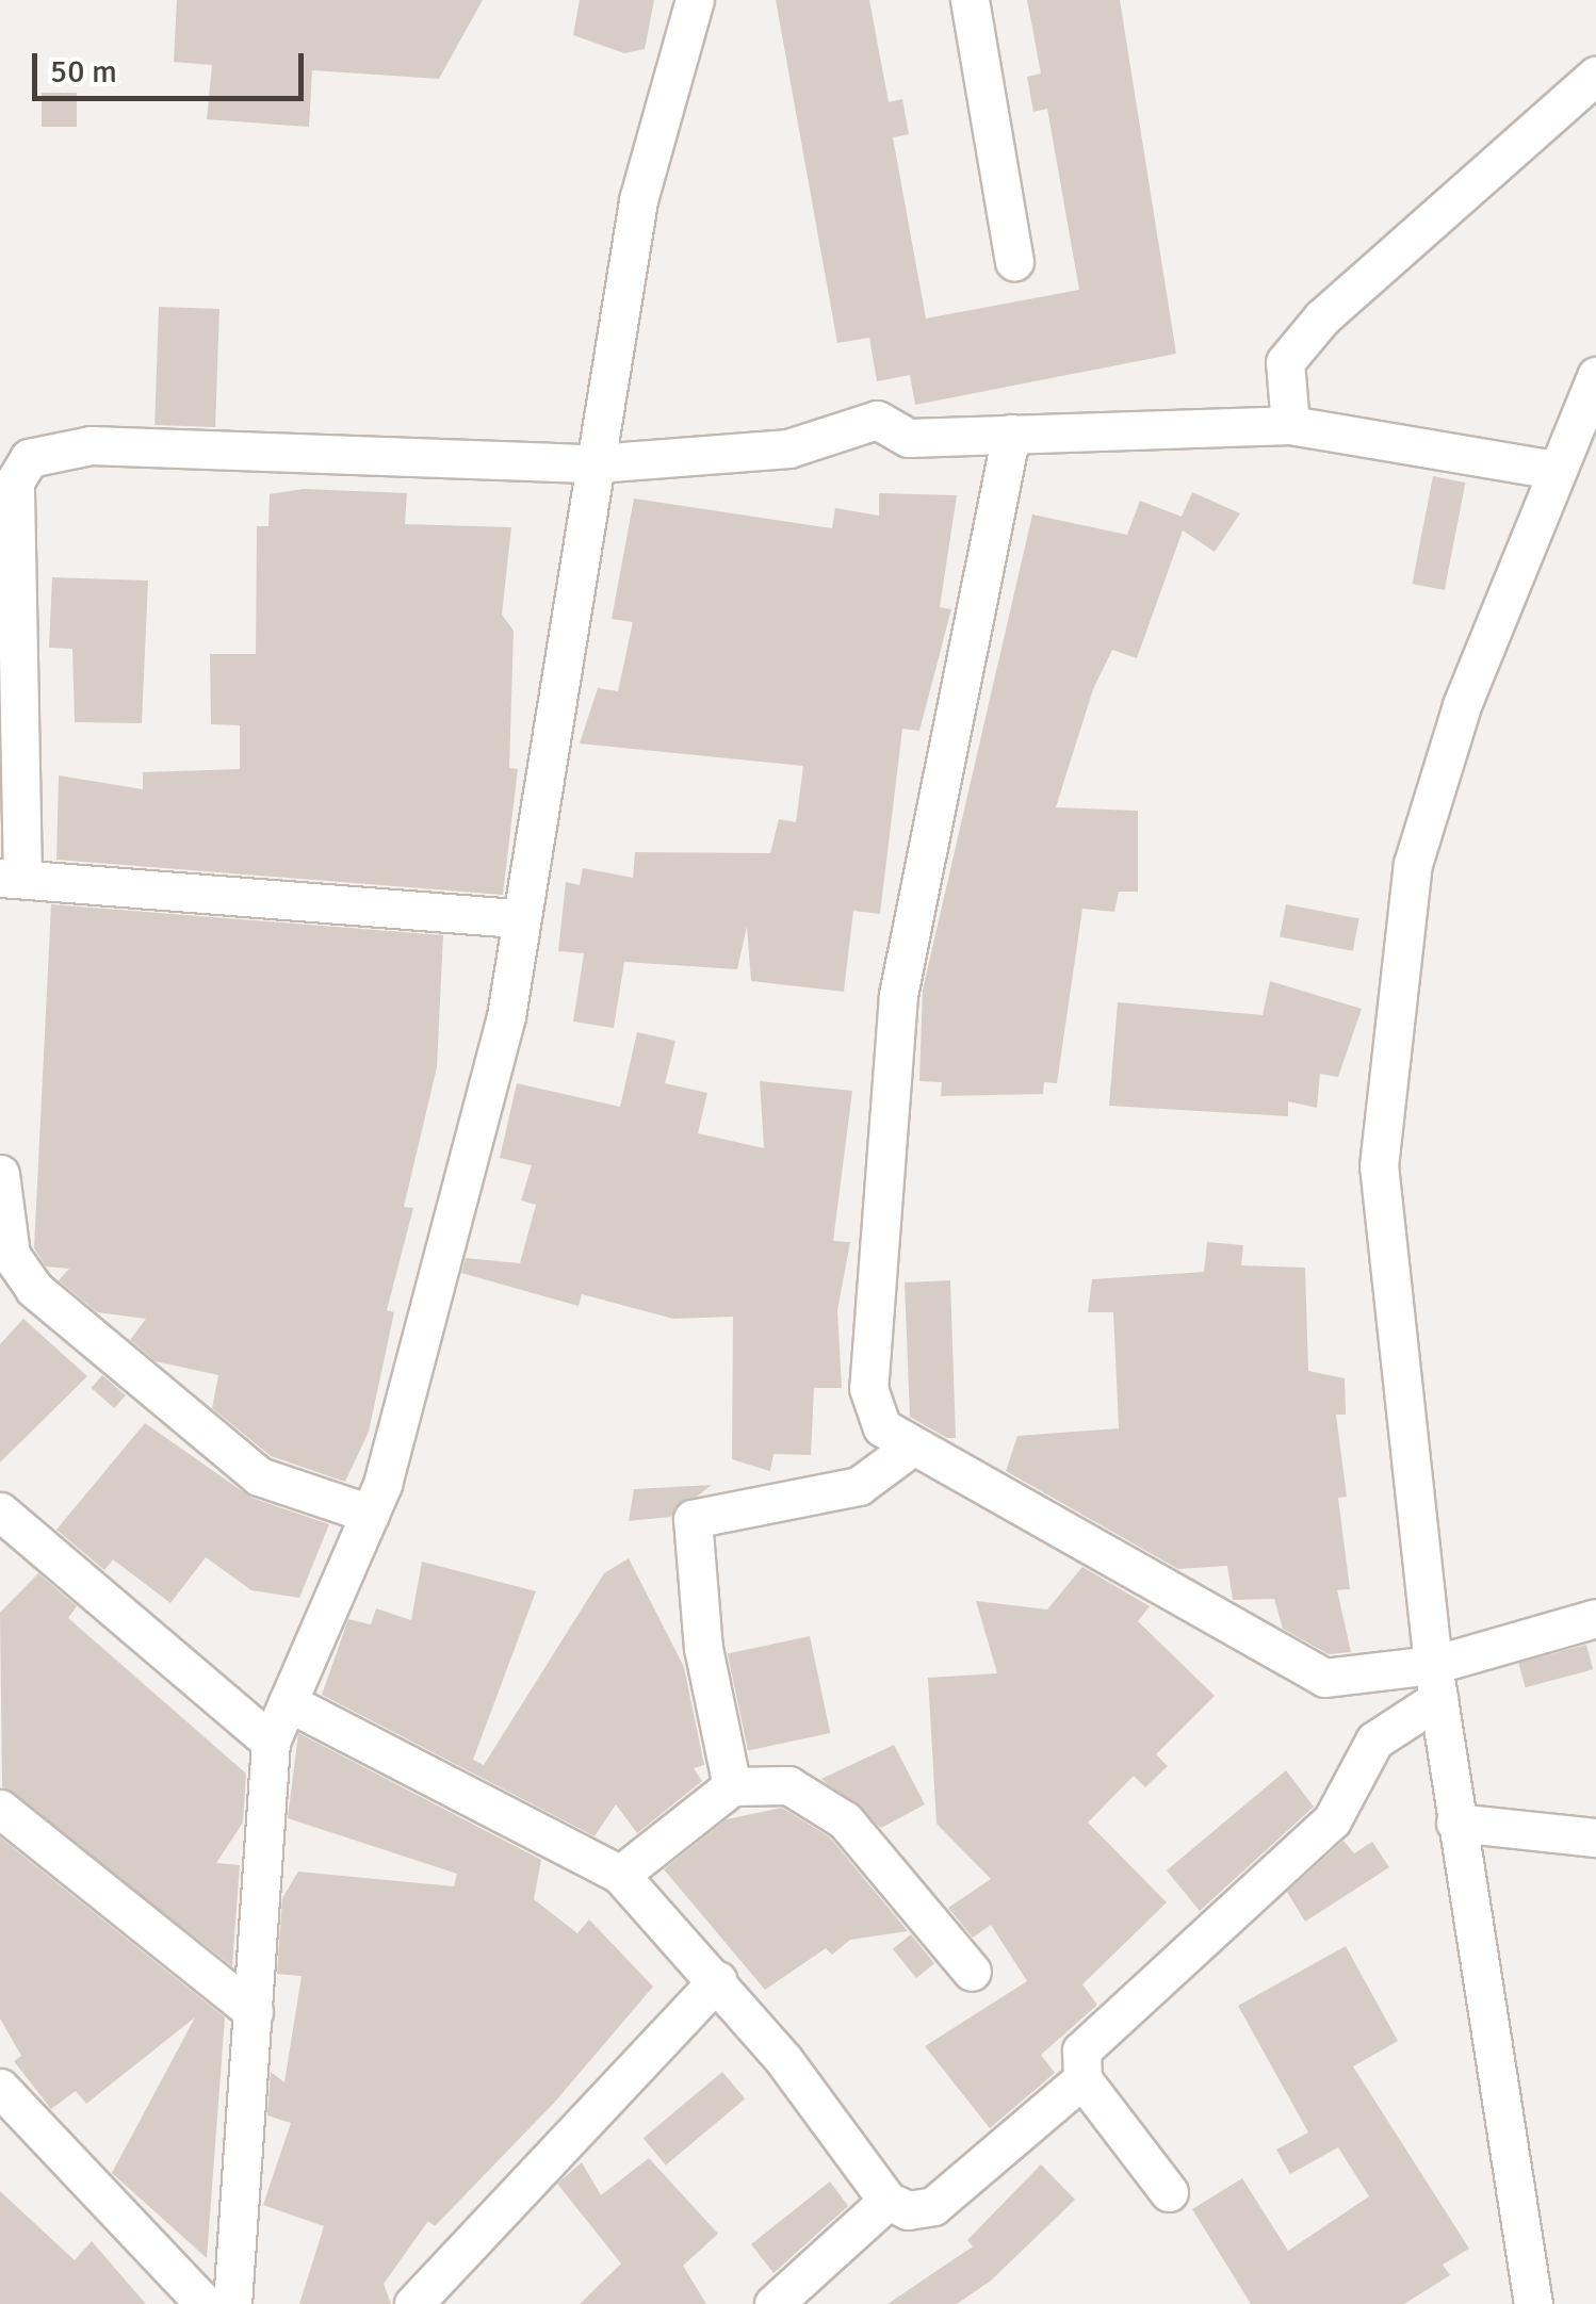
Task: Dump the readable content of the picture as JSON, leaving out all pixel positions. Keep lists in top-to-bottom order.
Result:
{
  "scale_bar": "50 m"
}
